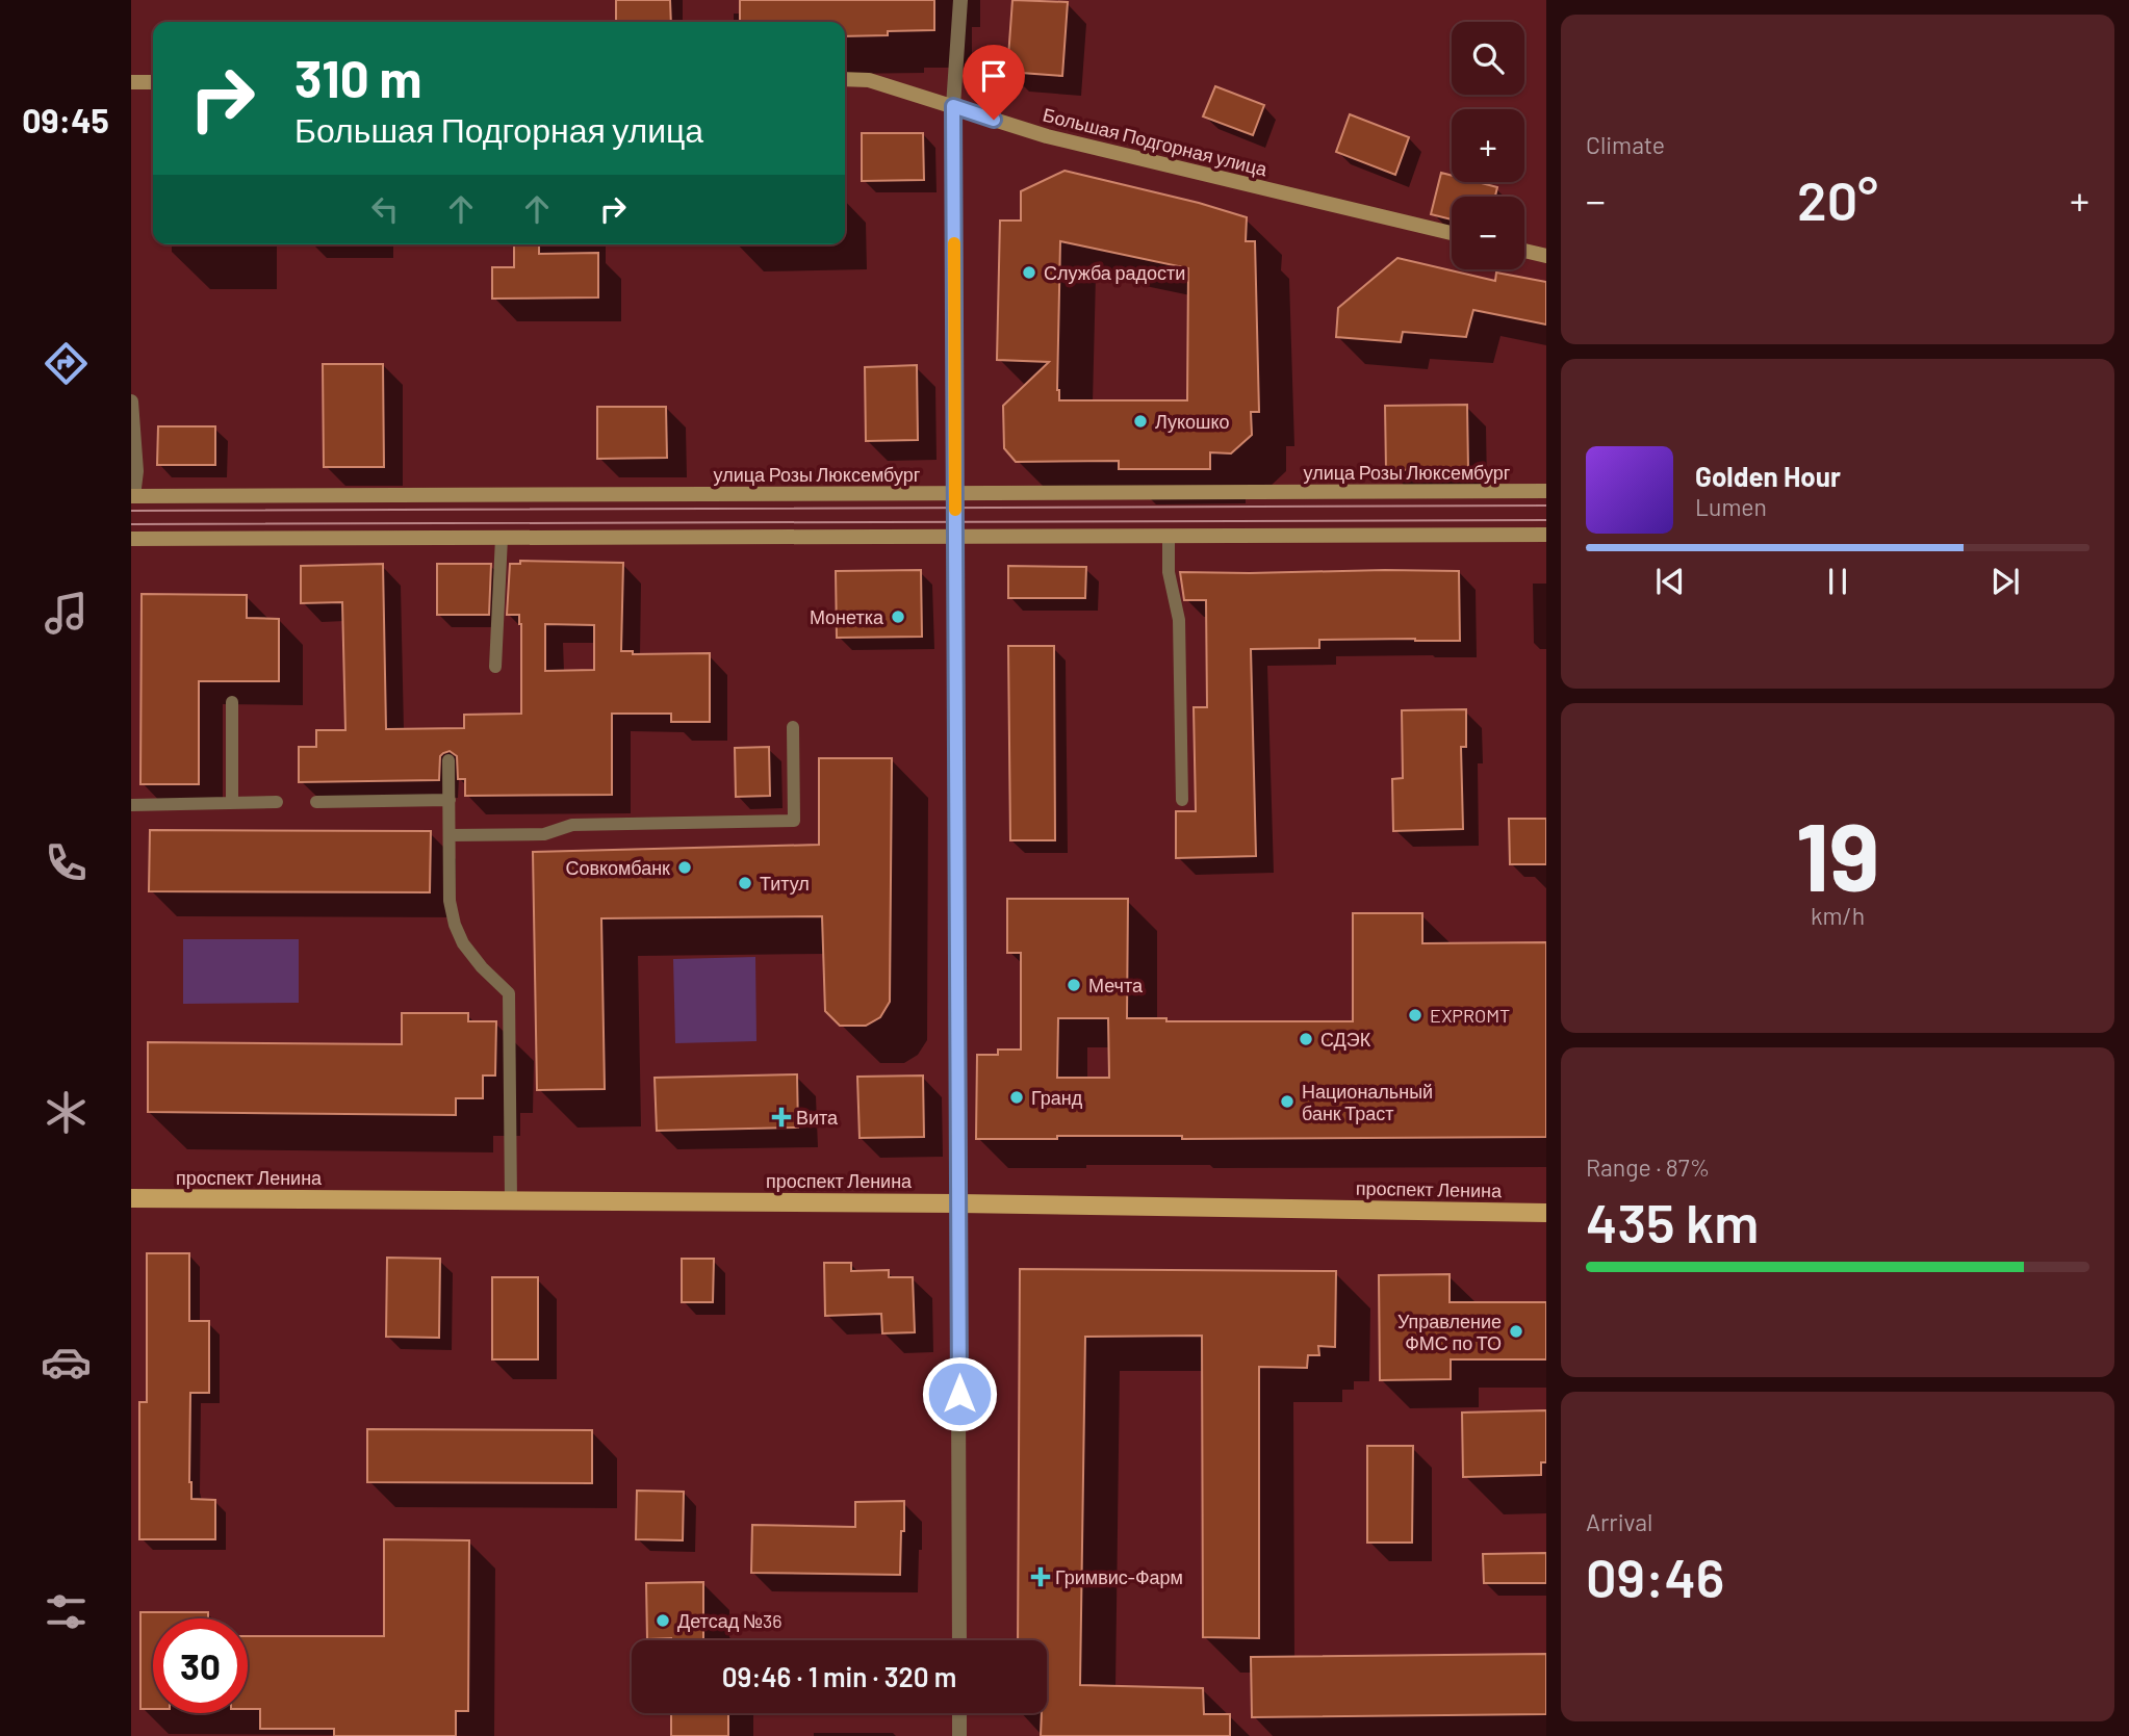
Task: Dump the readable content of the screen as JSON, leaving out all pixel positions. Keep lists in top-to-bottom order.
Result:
{
  "streets": {
    "main road": ["Большая Подгорная улица", "улица Розы Люксембург", "проспект Ленина"]
  },
  "places": {
    "other": [
      "Служба радости",
      "Лукошко",
      "Монетка",
      "Совкомбанк",
      "Титул",
      "Мечта",
      "EXPROMT",
      "СДЭК",
      "Гранд",
      "Национальный банк Траст",
      "Управление ФМС по ТО",
      "Детсад №36"
    ],
    "health": ["Вита", "Гримвис-Фарм"]
  },
  "page": {
    "tabs": "09:45",
    "tile": [
      "Climate",
      ["19", "km/h"],
      ["Range · 87%", "435 km"],
      ["Arrival", "09:46"]
    ],
    "map_buttons": ["+", "−"],
    "turn": ["310 m", "Большая Подгорная улица"],
    "heat": ["−", "20°", "+"],
    "song": ["Golden Hour", "Lumen"],
    "limit": "30",
    "trip": "09:46 · 1 min · 320 m"
  }
}
